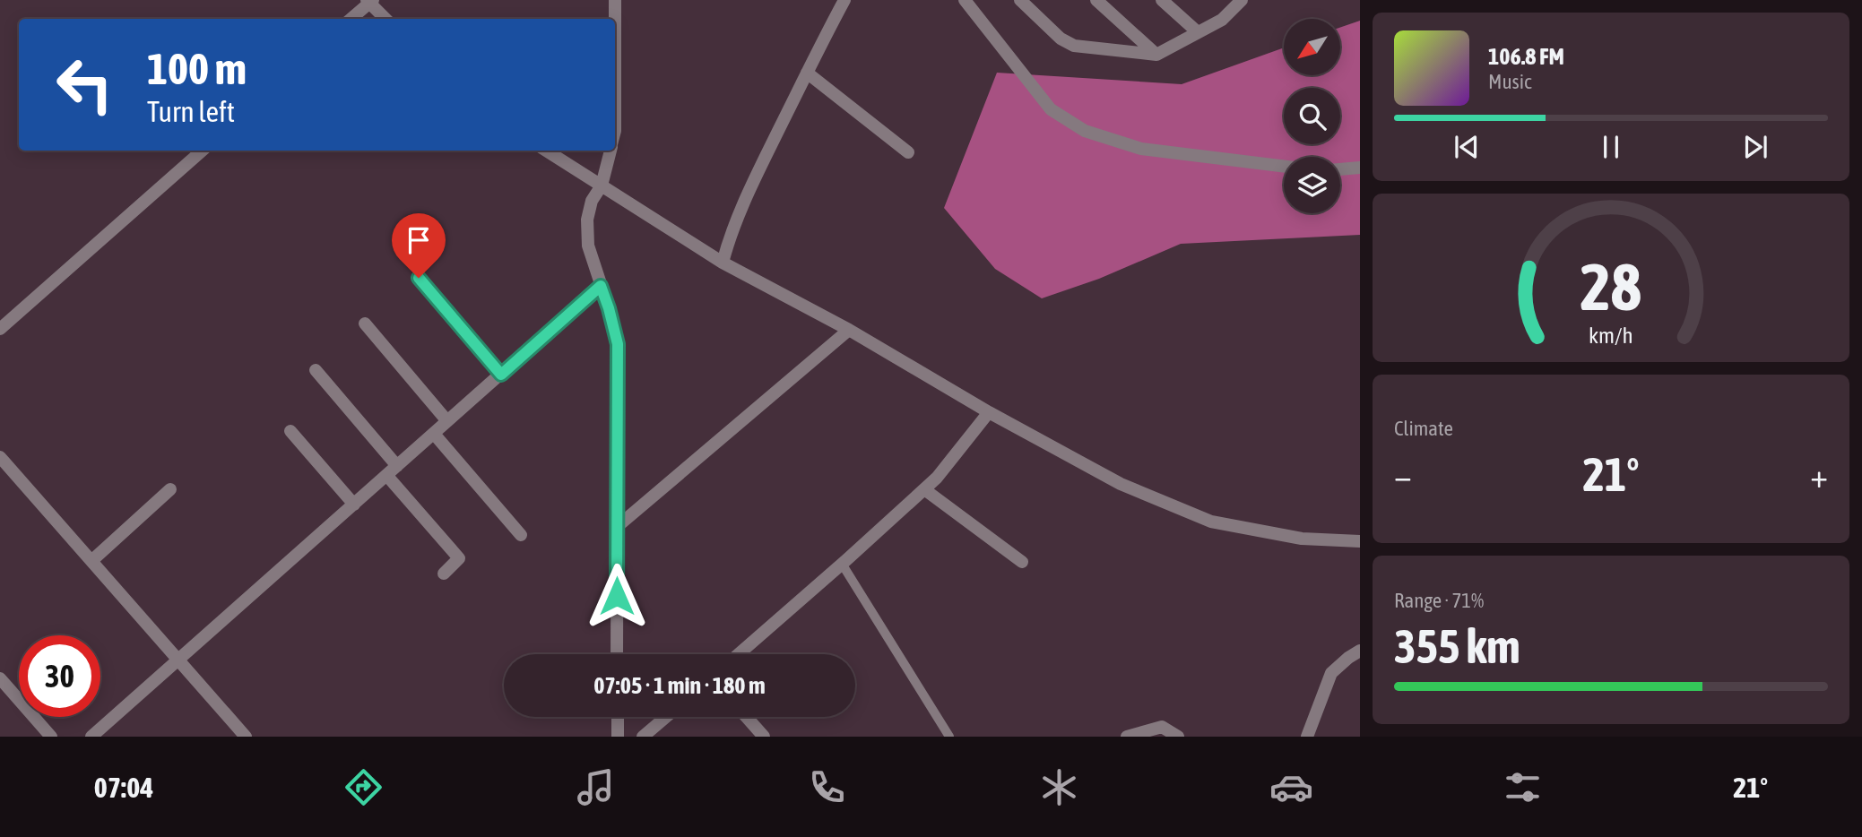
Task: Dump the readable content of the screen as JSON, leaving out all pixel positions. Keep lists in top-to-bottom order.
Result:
{
  "north": "bottom left",
  "page": {
    "turn": ["100 m", "Turn left"],
    "song": ["106.8 FM", "Music"],
    "tile": [
      "Climate",
      ["Range · 71%", "355 km"]
    ],
    "heat": ["−", "21°", "+"],
    "limit": "30",
    "trip": "07:05 · 1 min · 180 m",
    "tabs": ["07:04", "21°"],
    "gauge": ["28", "km/h"]
  }
}
